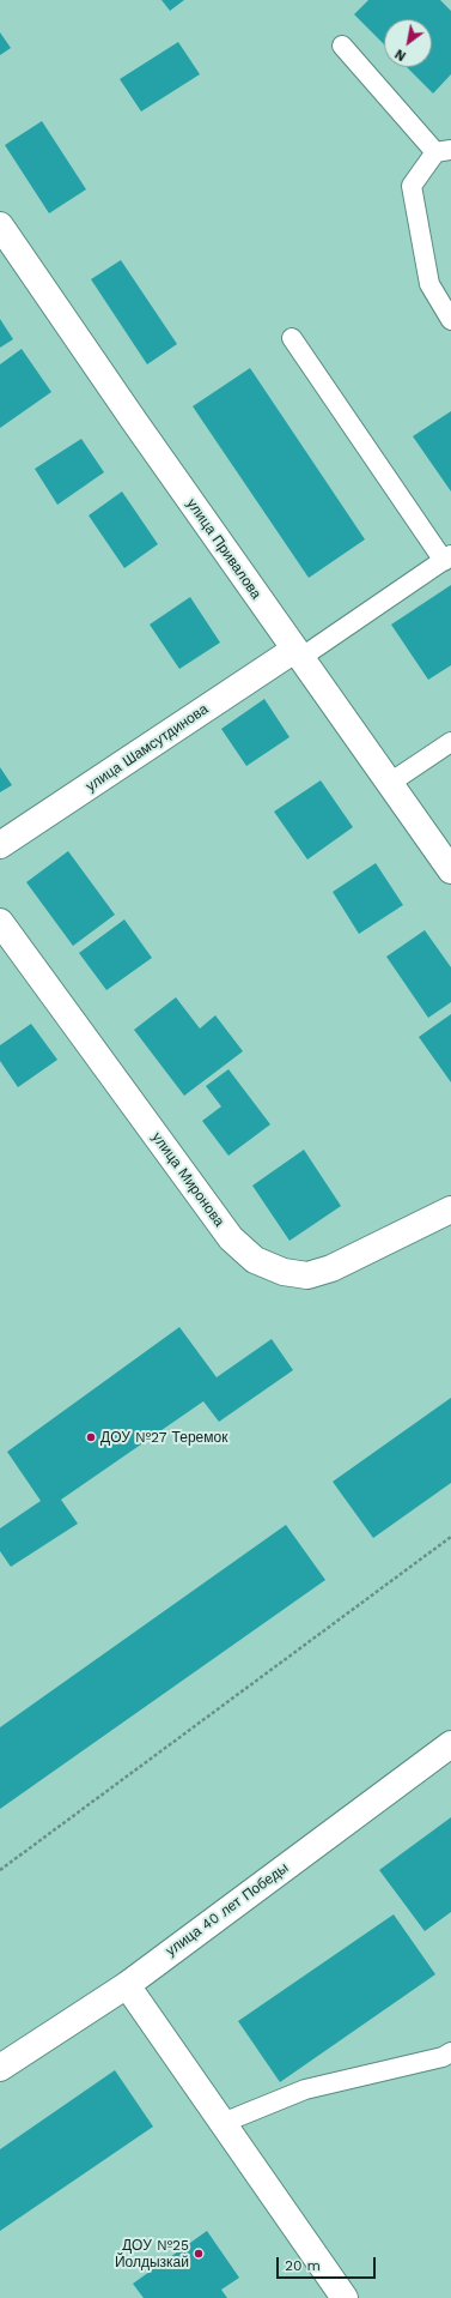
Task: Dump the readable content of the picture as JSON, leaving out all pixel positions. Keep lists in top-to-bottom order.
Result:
{
  "streets": {
    "street": [
      "улица Привалова",
      "улица Шамсутдинова",
      "улица Миронова",
      "улица 40 лет Победы"
    ]
  },
  "crossings": [
    ["улица Привалова", "улица Шамсутдинова"]
  ],
  "places": ["ДОУ №27 Теремок", "ДОУ №25 Йолдызкай"],
  "scale_bar": "20 m",
  "north": "bottom left"
}
